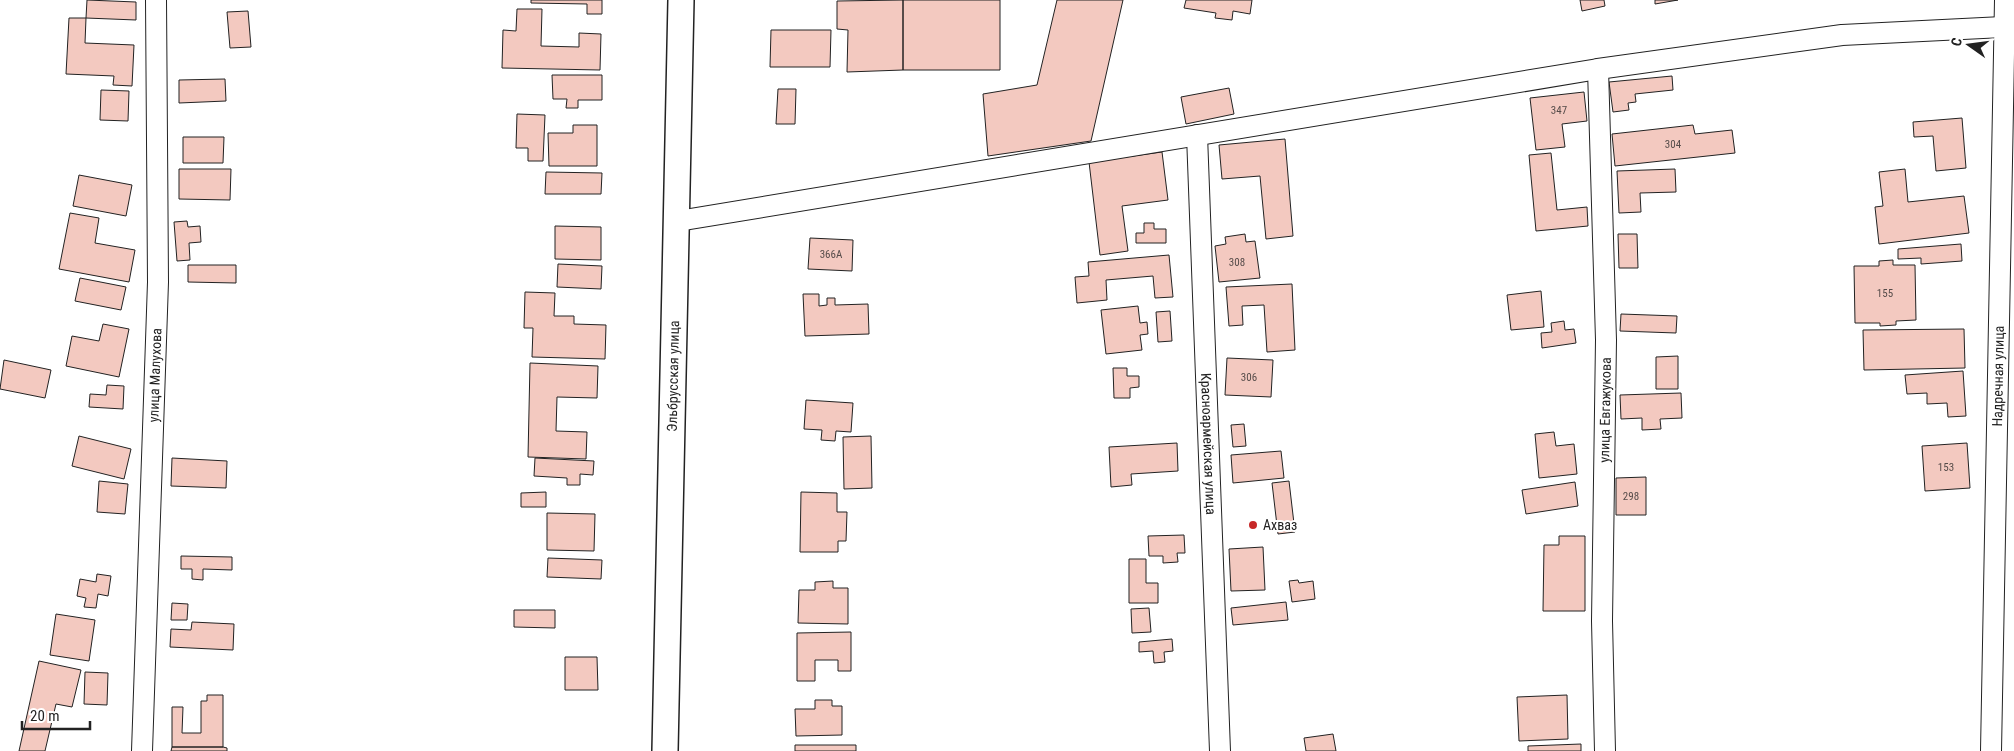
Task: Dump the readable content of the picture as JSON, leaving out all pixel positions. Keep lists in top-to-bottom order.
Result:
{
  "streets": {
    "street": [
      "Надречная улица",
      "улица Малухова",
      "Эльбрусская улица",
      "улица Евгажукова",
      "Красноармейская улица"
    ]
  },
  "places": ["Ахваз"],
  "house_numbers": [
    "347",
    "304",
    "366А",
    "308",
    "155",
    "306",
    "153",
    "298"
  ],
  "scale_bar": "20 m",
  "north": "left"
}
